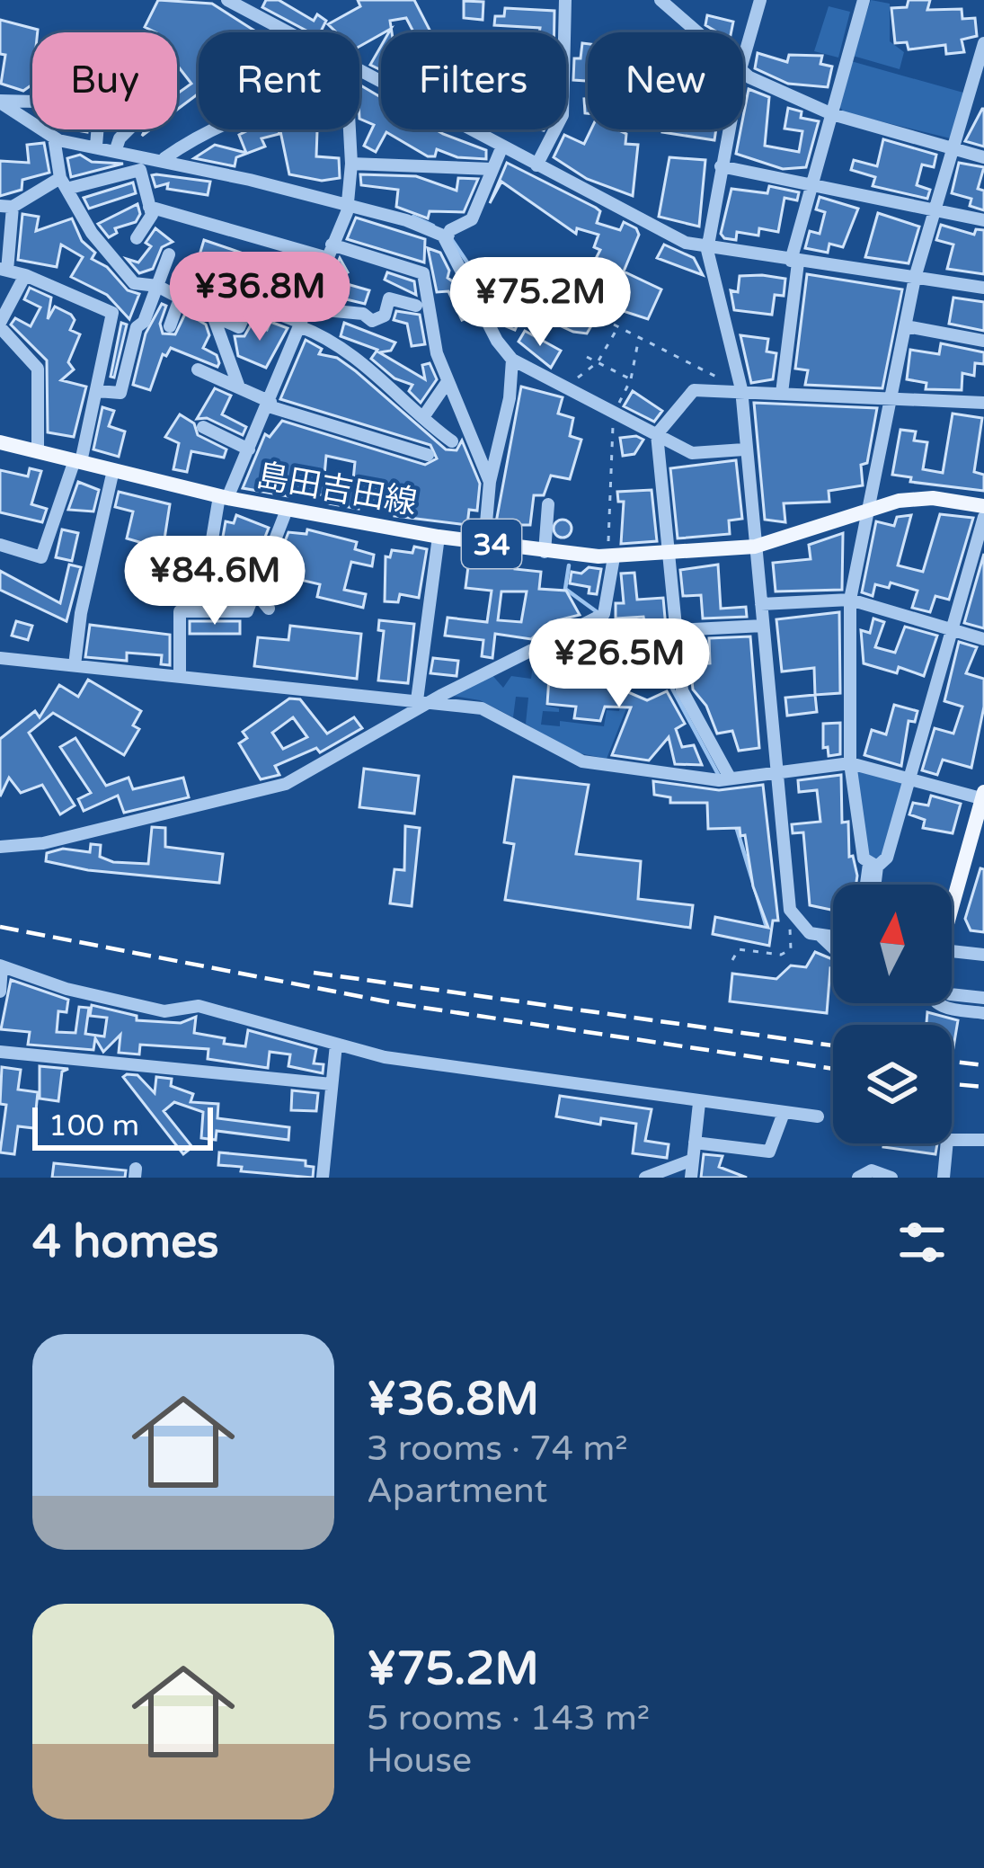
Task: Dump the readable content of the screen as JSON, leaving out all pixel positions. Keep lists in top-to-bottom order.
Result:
{
  "streets": {
    "main road": ["島田吉田線", "34"]
  },
  "scale_bar": "100 m",
  "north": "top",
  "page": {
    "chip": [
      "Buy",
      "Rent",
      "Filters",
      "New"
    ],
    "price": [
      "¥36.8M",
      "¥75.2M",
      "¥84.6M",
      "¥26.5M"
    ],
    "scale": "100 m",
    "heading": "4 homes",
    "list": [
      {
        "name": "¥36.8M",
        "note": "3 rooms · 74 m² · Apartment"
      },
      {
        "name": "¥75.2M",
        "note": "5 rooms · 143 m² · House"
      }
    ]
  }
}
